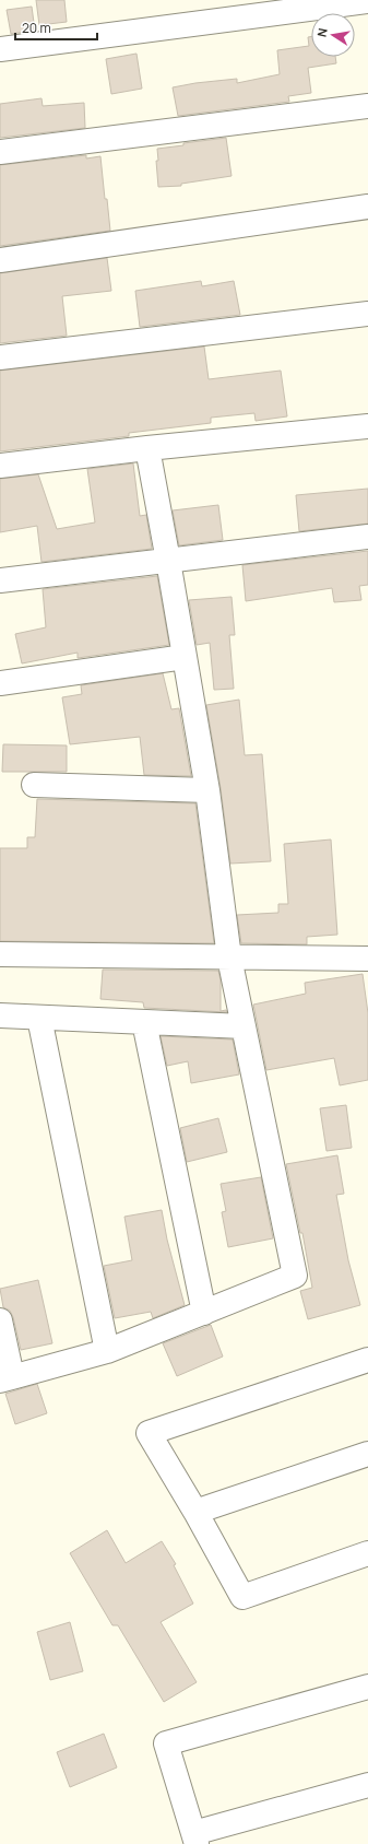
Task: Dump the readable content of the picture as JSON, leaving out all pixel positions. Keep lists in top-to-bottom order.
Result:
{
  "scale_bar": "20 m",
  "north": "left"
}
